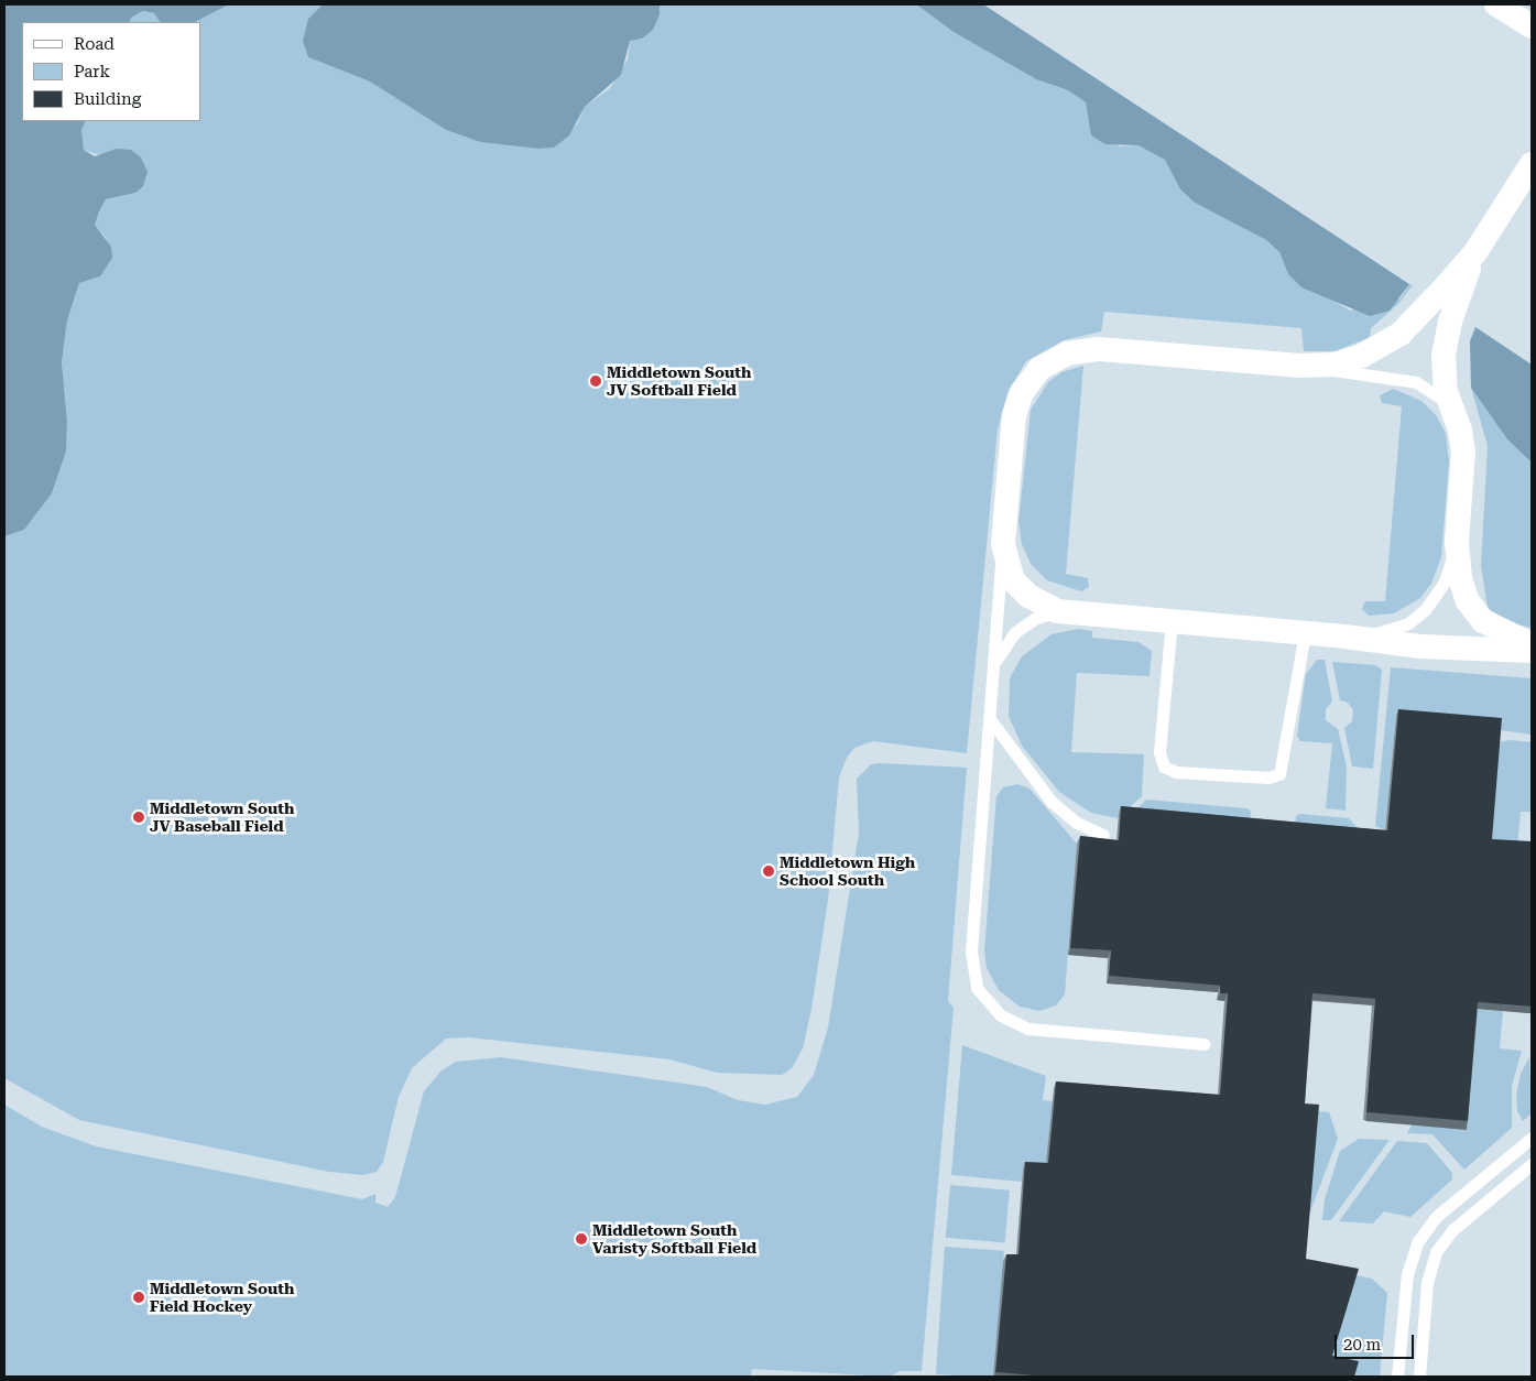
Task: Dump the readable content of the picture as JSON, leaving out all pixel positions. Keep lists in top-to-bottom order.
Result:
{
  "places": [
    "Middletown South JV Softball Field",
    "Middletown South JV Baseball Field",
    "Middletown High School South",
    "Middletown South Varisty Softball Field",
    "Middletown South Field Hockey"
  ],
  "legend": ["Road", "Park", "Building"],
  "scale_bar": "20 m"
}
